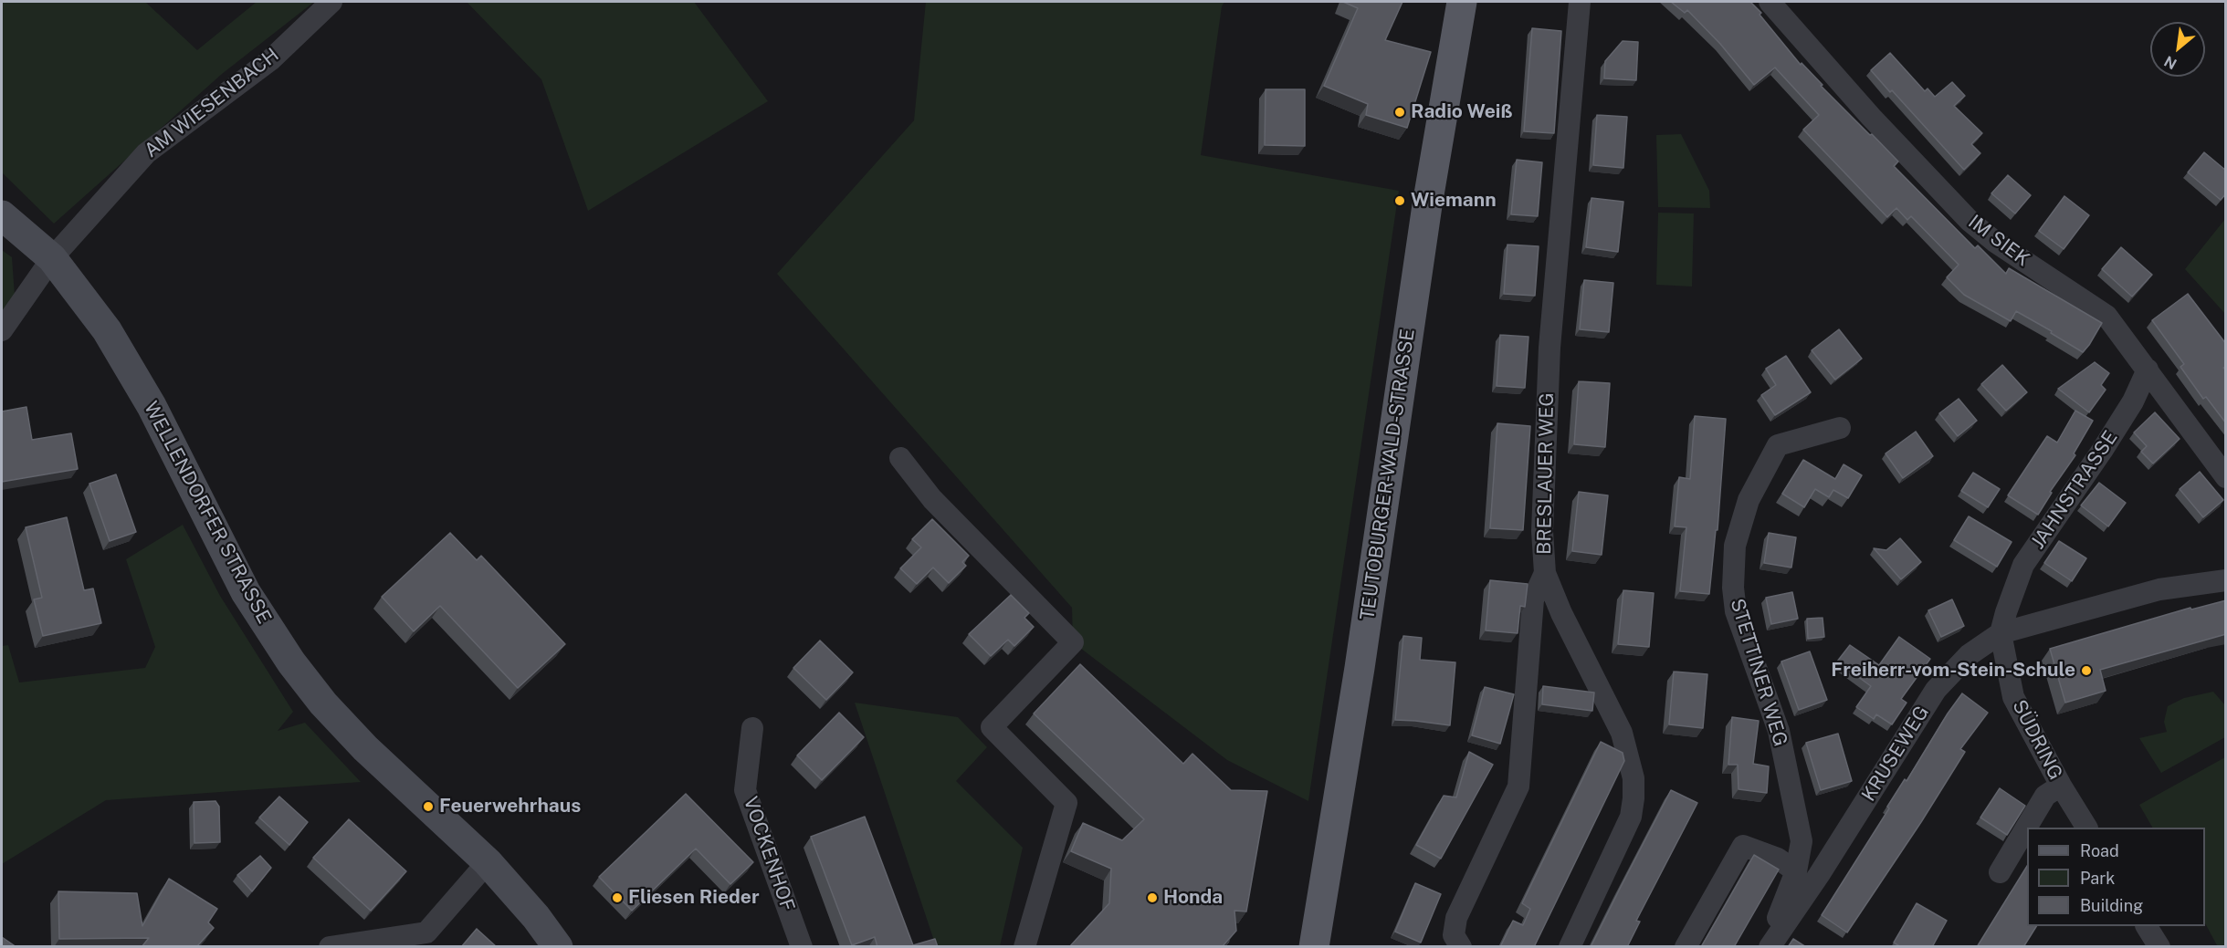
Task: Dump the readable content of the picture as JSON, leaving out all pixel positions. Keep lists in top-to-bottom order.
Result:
{
  "streets": {
    "main road": ["TEUTOBURGER-WALD-STRASSE"],
    "street": [
      "AM WIESENBACH",
      "IM SIEK",
      "BRESLAUER WEG",
      "JAHNSTRASSE",
      "WELLENDORFER STRASSE",
      "STETTINER WEG",
      "SÜDRING",
      "KRUSEWEG",
      "VOCKENHOF"
    ]
  },
  "crossings": [
    ["AM WIESENBACH", "WELLENDORFER STRASSE"],
    ["IM SIEK", "JAHNSTRASSE"],
    ["JAHNSTRASSE", "SÜDRING"],
    ["SÜDRING", "KRUSEWEG"]
  ],
  "places": [
    "Radio Weiß",
    "Wiemann",
    "Freiherr-vom-Stein-Schule",
    "Feuerwehrhaus",
    "Fliesen Rieder",
    "Honda"
  ],
  "legend": ["Road", "Park", "Building"],
  "north": "bottom left"
}
